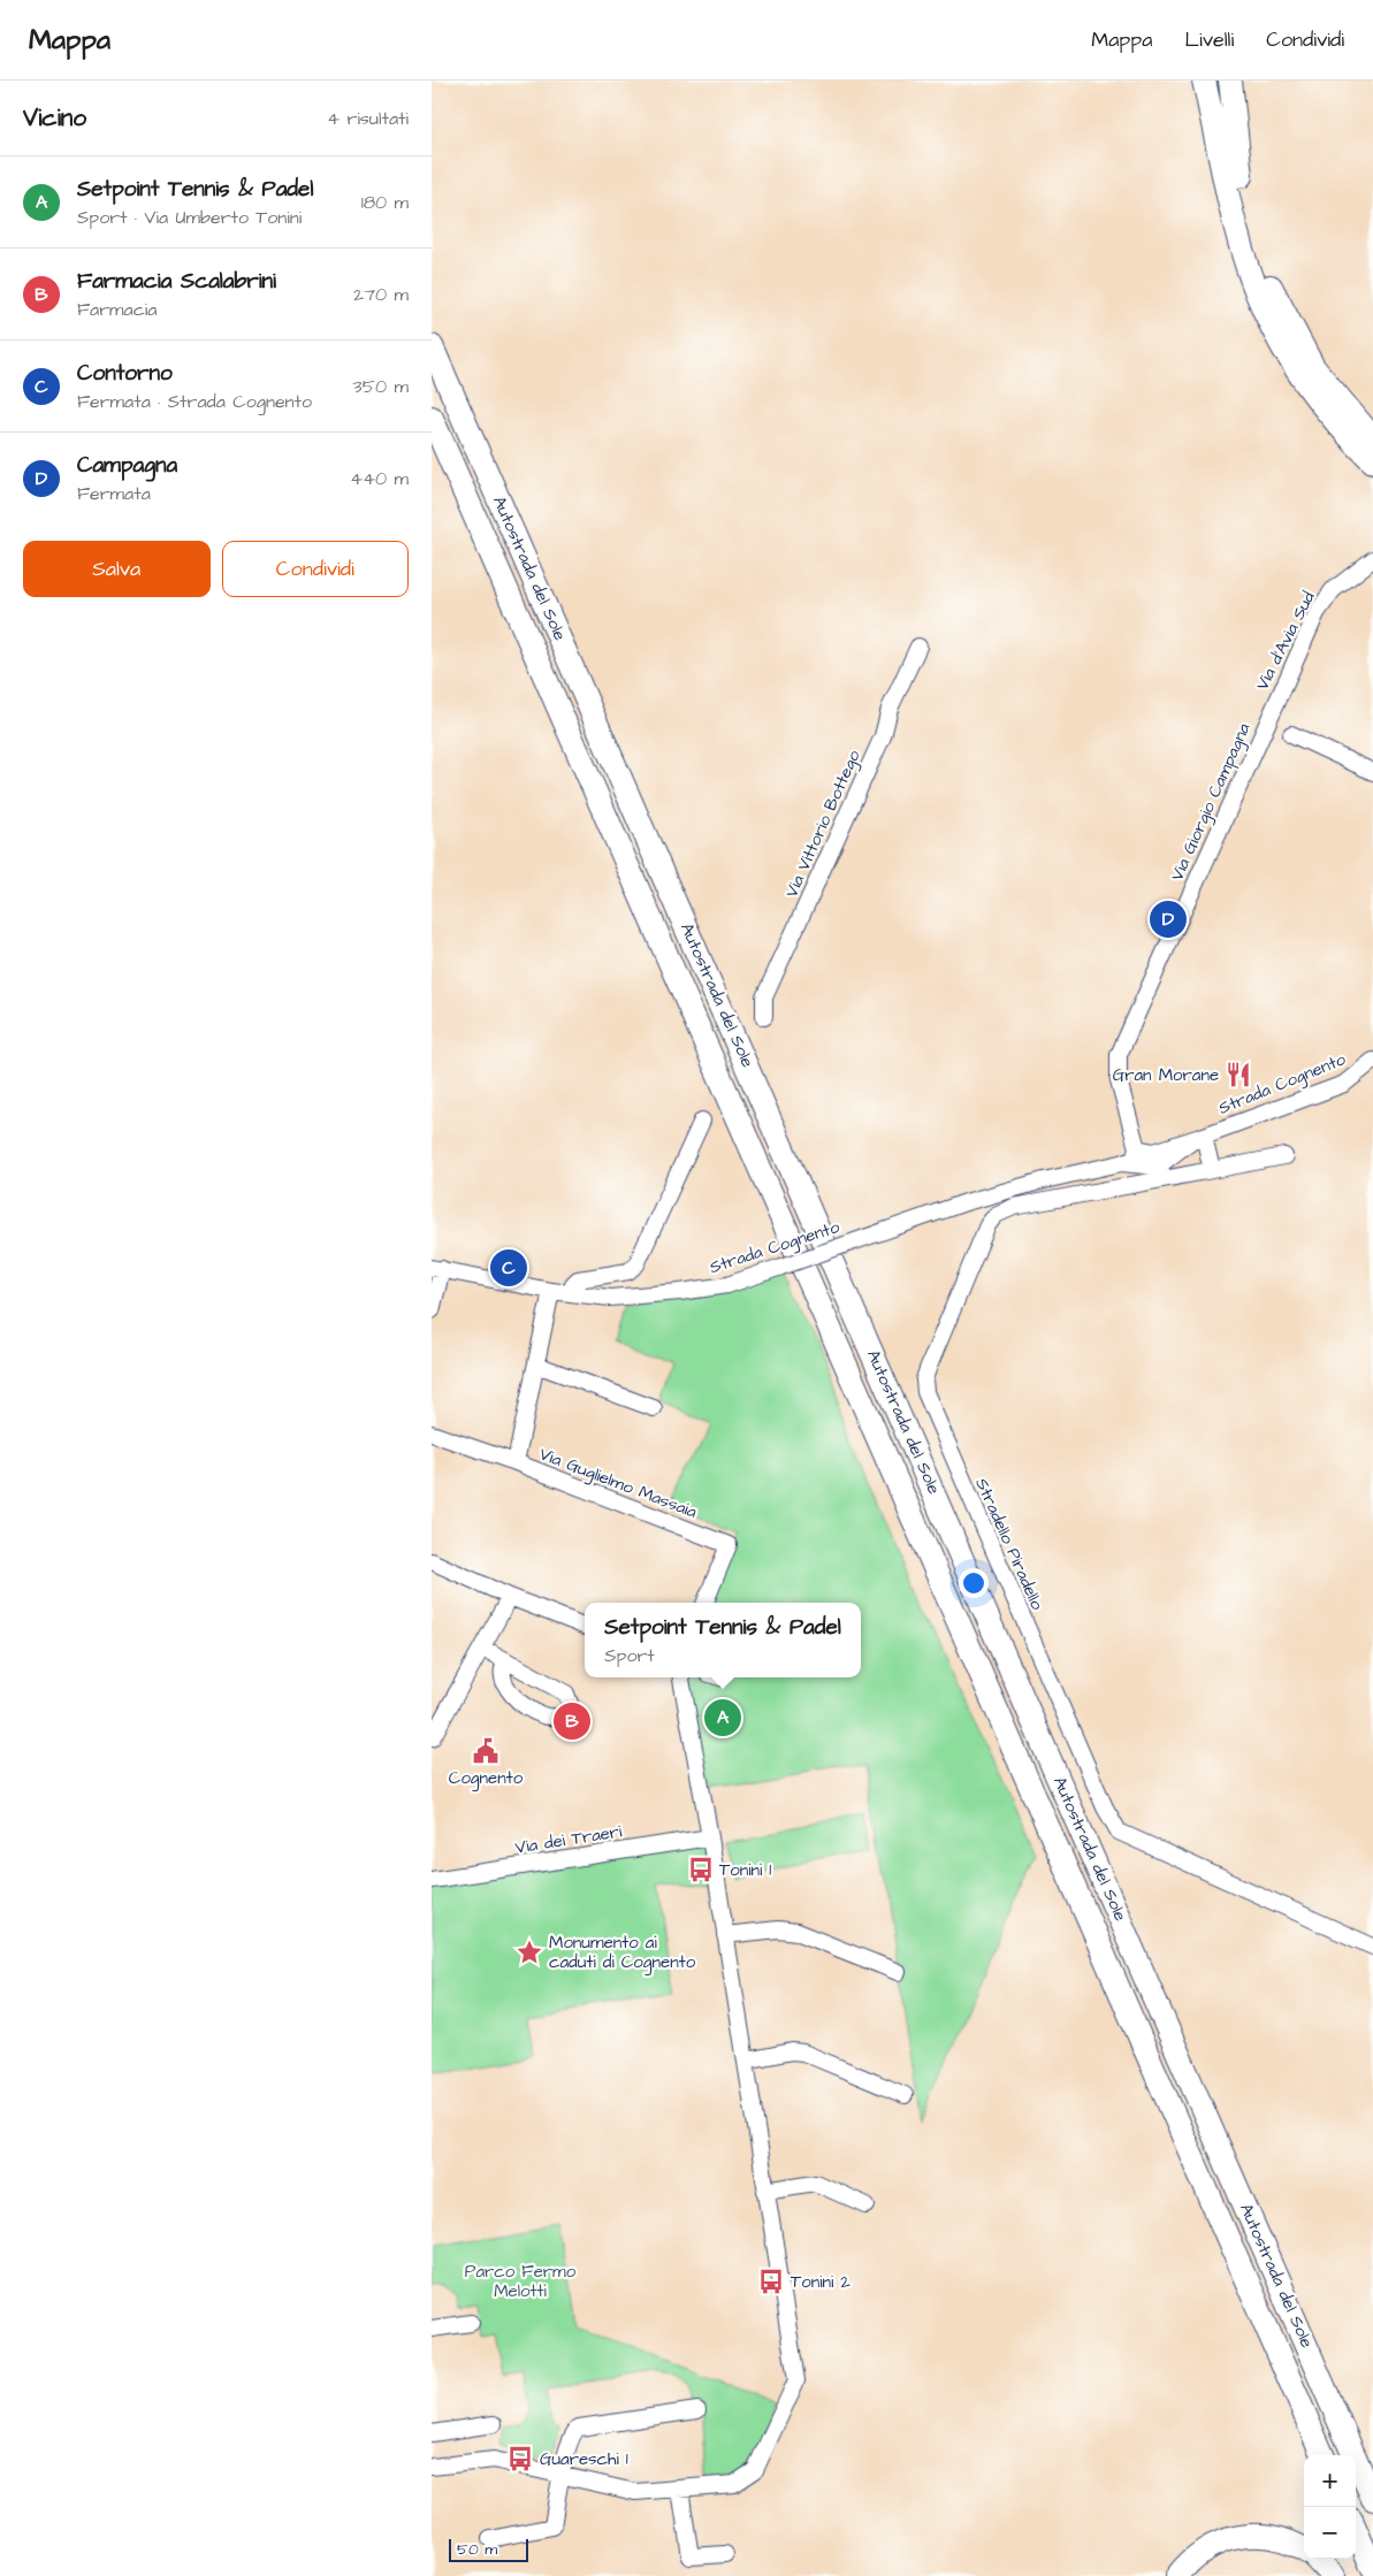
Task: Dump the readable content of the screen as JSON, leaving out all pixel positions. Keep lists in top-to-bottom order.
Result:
{
  "streets": {
    "highway": ["Autostrada del Sole"],
    "street": [
      "Via d'Avia Sud",
      "Via Giorgio Campagna",
      "Via Vittorio Bottego",
      "Strada Cognento",
      "Via Guglielmo Massaia",
      "Stradello Piradello",
      "Via dei Traeri"
    ]
  },
  "crossings": [
    ["Via d'Avia Sud", "Via Giorgio Campagna"],
    ["Via Giorgio Campagna", "Strada Cognento"],
    ["Strada Cognento", "Stradello Piradello"]
  ],
  "parks": ["Parco Fermo Melotti"],
  "places": {
    "restaurant": ["Gran Morane"],
    "public building": ["Cognento"],
    "bus stop": ["Tonini 1", "Tonini 2", "Guareschi 1"],
    "place": ["Monumento ai caduti di Cognento"]
  },
  "scale_bar": "50 m",
  "page": {
    "header": "Mappa",
    "nav": ["Mappa", "Livelli", "Condividi"],
    "heading": ["Vicino", "4 risultati"],
    "list": [
      {
        "mark": "A",
        "name": "Setpoint Tennis & Padel",
        "note": "Sport · Via Umberto Tonini",
        "value": "180 m"
      },
      {
        "mark": "B",
        "name": "Farmacia Scalabrini",
        "note": "Farmacia",
        "value": "270 m"
      },
      {
        "mark": "C",
        "name": "Contorno",
        "note": "Fermata · Strada Cognento",
        "value": "350 m"
      },
      {
        "mark": "D",
        "name": "Campagna",
        "note": "Fermata",
        "value": "440 m"
      }
    ],
    "buttons": ["Salva", "Condividi"],
    "pins": [
      "D",
      "C",
      "A",
      "B"
    ],
    "popup": ["Setpoint Tennis & Padel", "Sport"],
    "map_buttons": ["+", "−"],
    "scale": "50 m"
  }
}
